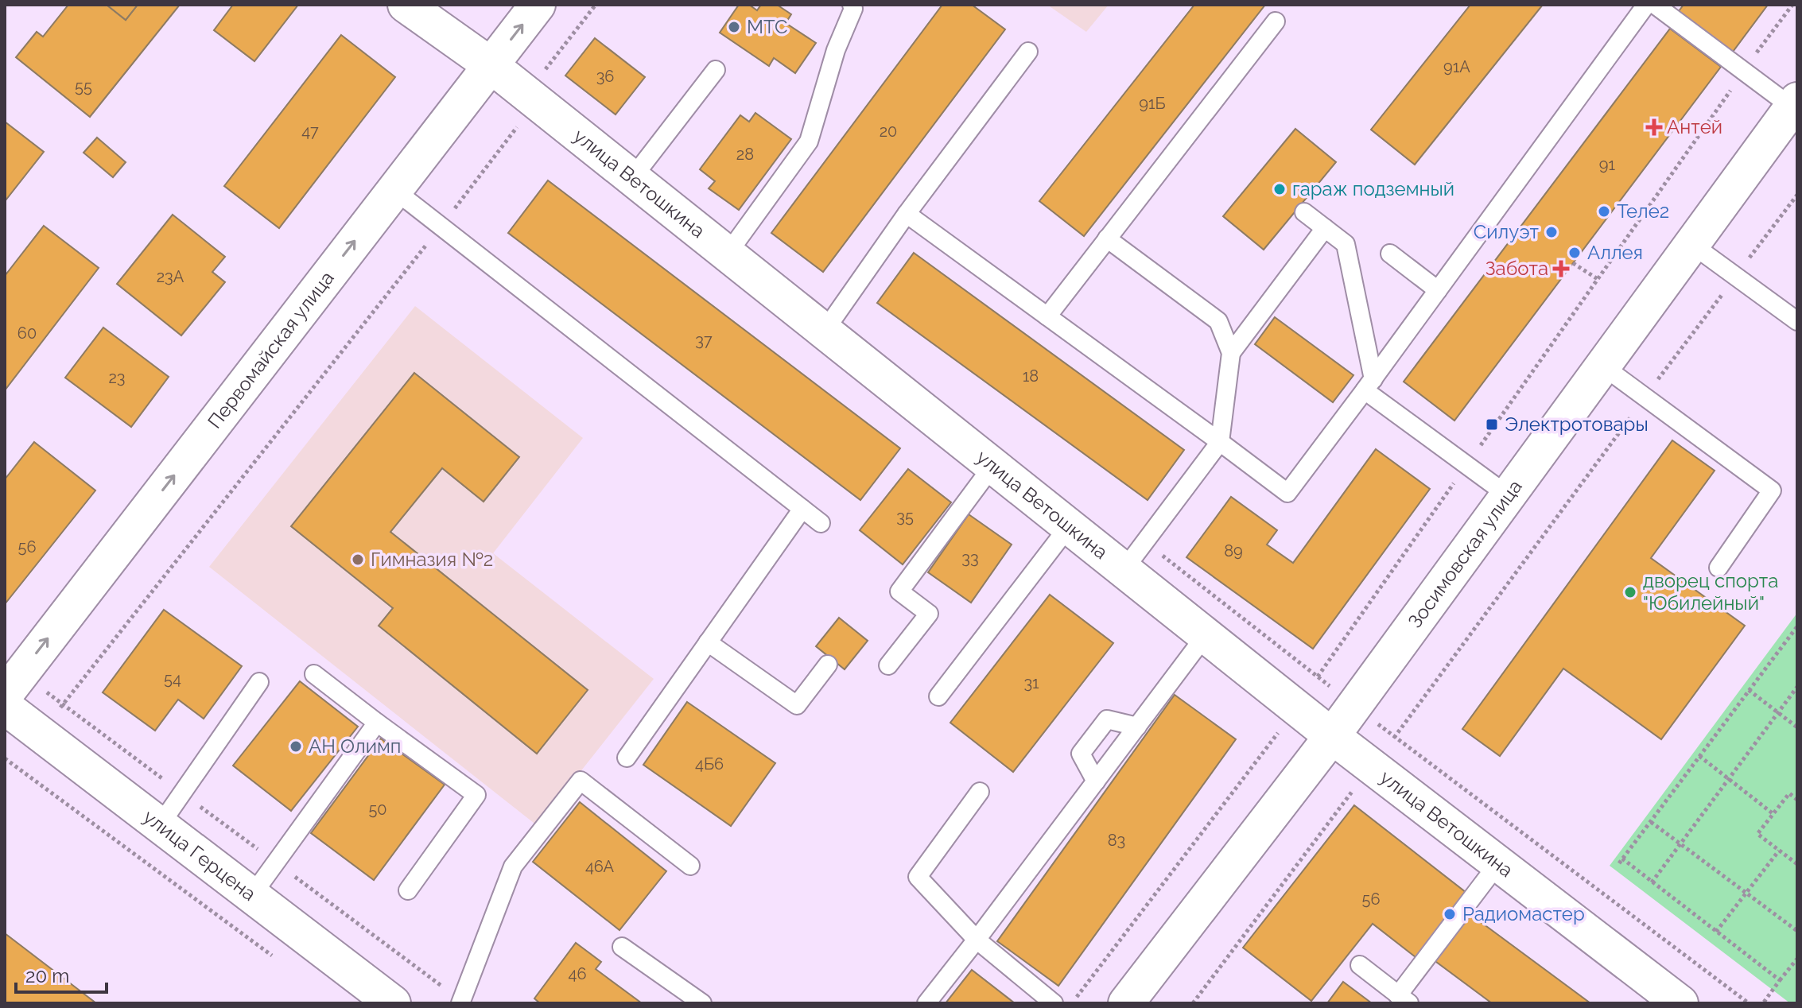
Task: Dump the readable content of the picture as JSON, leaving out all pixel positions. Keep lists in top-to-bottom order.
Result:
{
  "streets": {
    "street": [
      "улица Ветошкина",
      "Первомайская улица",
      "Зосимовская улица",
      "улица Герцена"
    ]
  },
  "crossings": [
    ["улица Ветошкина", "Первомайская улица"],
    ["улица Ветошкина", "Зосимовская улица"]
  ],
  "one_way": ["Первомайская улица"],
  "places": {
    "other": [
      "МТС",
      "гараж подземный",
      "Теле2",
      "Силуэт",
      "Аллея",
      "Гимназия №2",
      "дворец спорта \"Юбилейный\"",
      "АН Олимп",
      "Радиомастер"
    ],
    "health": ["Антей", "Забота"],
    "transit": ["Электротовары"]
  },
  "house_numbers": [
    "91А",
    "36",
    "55",
    "91Б",
    "47",
    "20",
    "28",
    "91",
    "23А",
    "60",
    "37",
    "18",
    "23",
    "35",
    "56",
    "89",
    "33",
    "54",
    "31",
    "4Б6",
    "50",
    "83",
    "46А",
    "56",
    "46"
  ],
  "scale_bar": "20 m"
}
